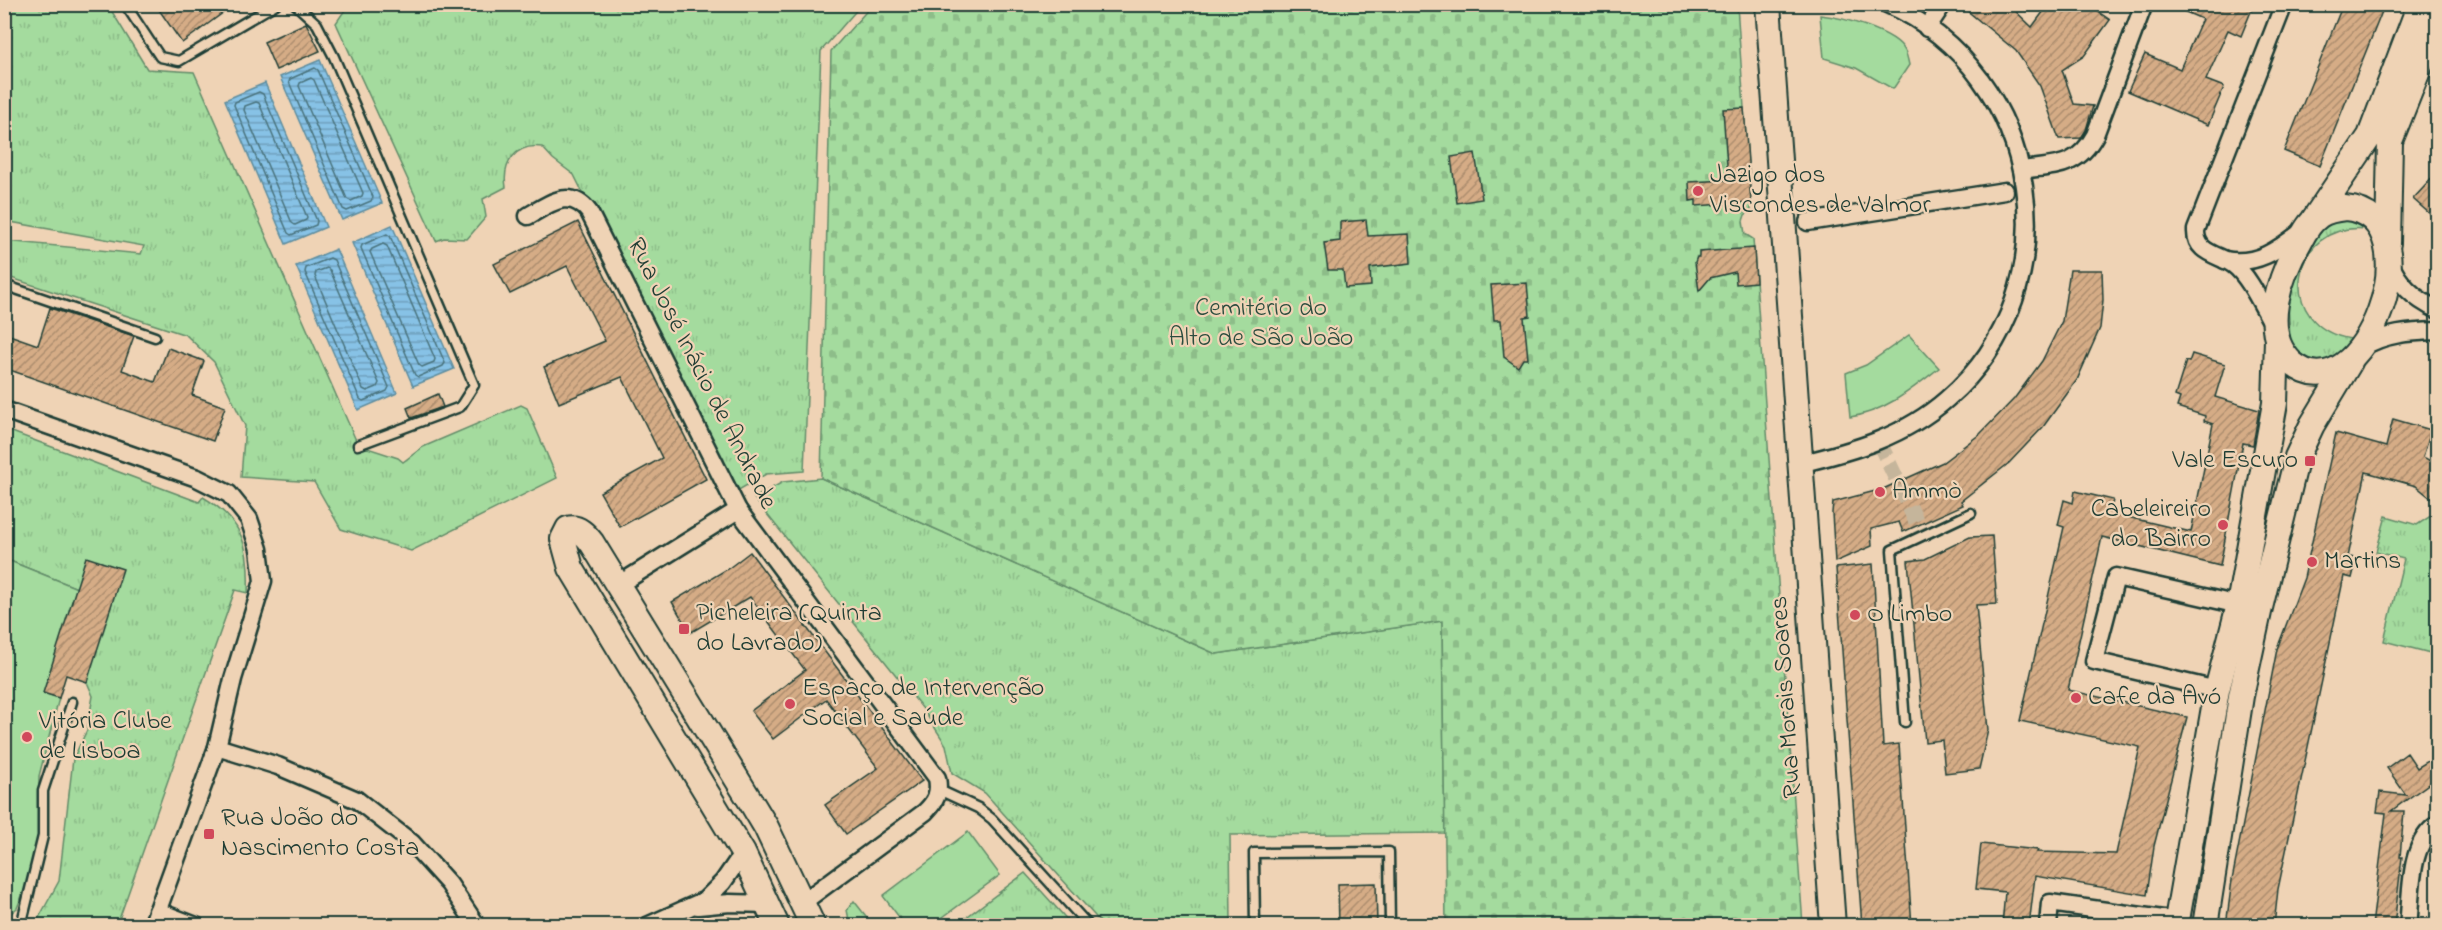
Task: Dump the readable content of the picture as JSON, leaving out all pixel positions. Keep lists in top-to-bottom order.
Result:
{
  "streets": {
    "main road": ["Rua Morais Soares"],
    "street": ["Rua José Inácio de Andrade"]
  },
  "parks": ["Cemitério do Alto de São João"],
  "places": {
    "other": [
      "Jazigo dos Viscondes de Valmor",
      "Ammò",
      "Cabeleireiro do Bairro",
      "Martins",
      "O Limbo",
      "Cafe da Avó",
      "Espaço de Intervenção Social e Saúde",
      "Vitória Clube de Lisboa"
    ],
    "transit": ["Vale Escuro", "Picheleira (Quinta do Lavrado)", "Rua João do Nascimento Costa"]
  }
}
